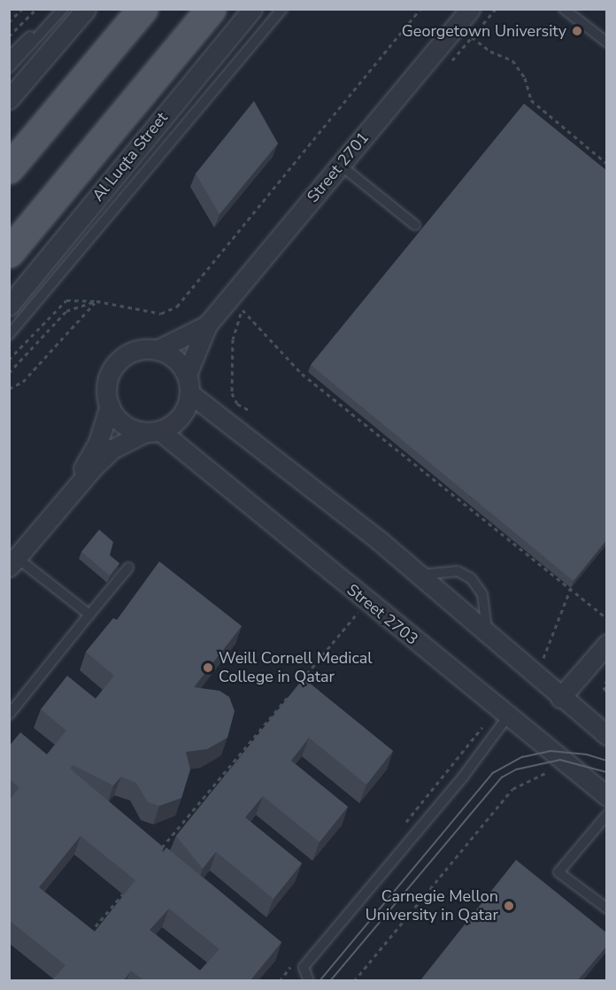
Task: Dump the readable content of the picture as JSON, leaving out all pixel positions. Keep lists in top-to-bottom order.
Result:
{
  "streets": {
    "main road": ["Al Luqta Street"],
    "street": ["Street 2701", "Street 2703"]
  },
  "crossings": [
    ["Street 2701", "Street 2703"]
  ],
  "places": ["Georgetown University", "Weill Cornell Medical College in Qatar", "Carnegie Mellon University in Qatar"]
}
